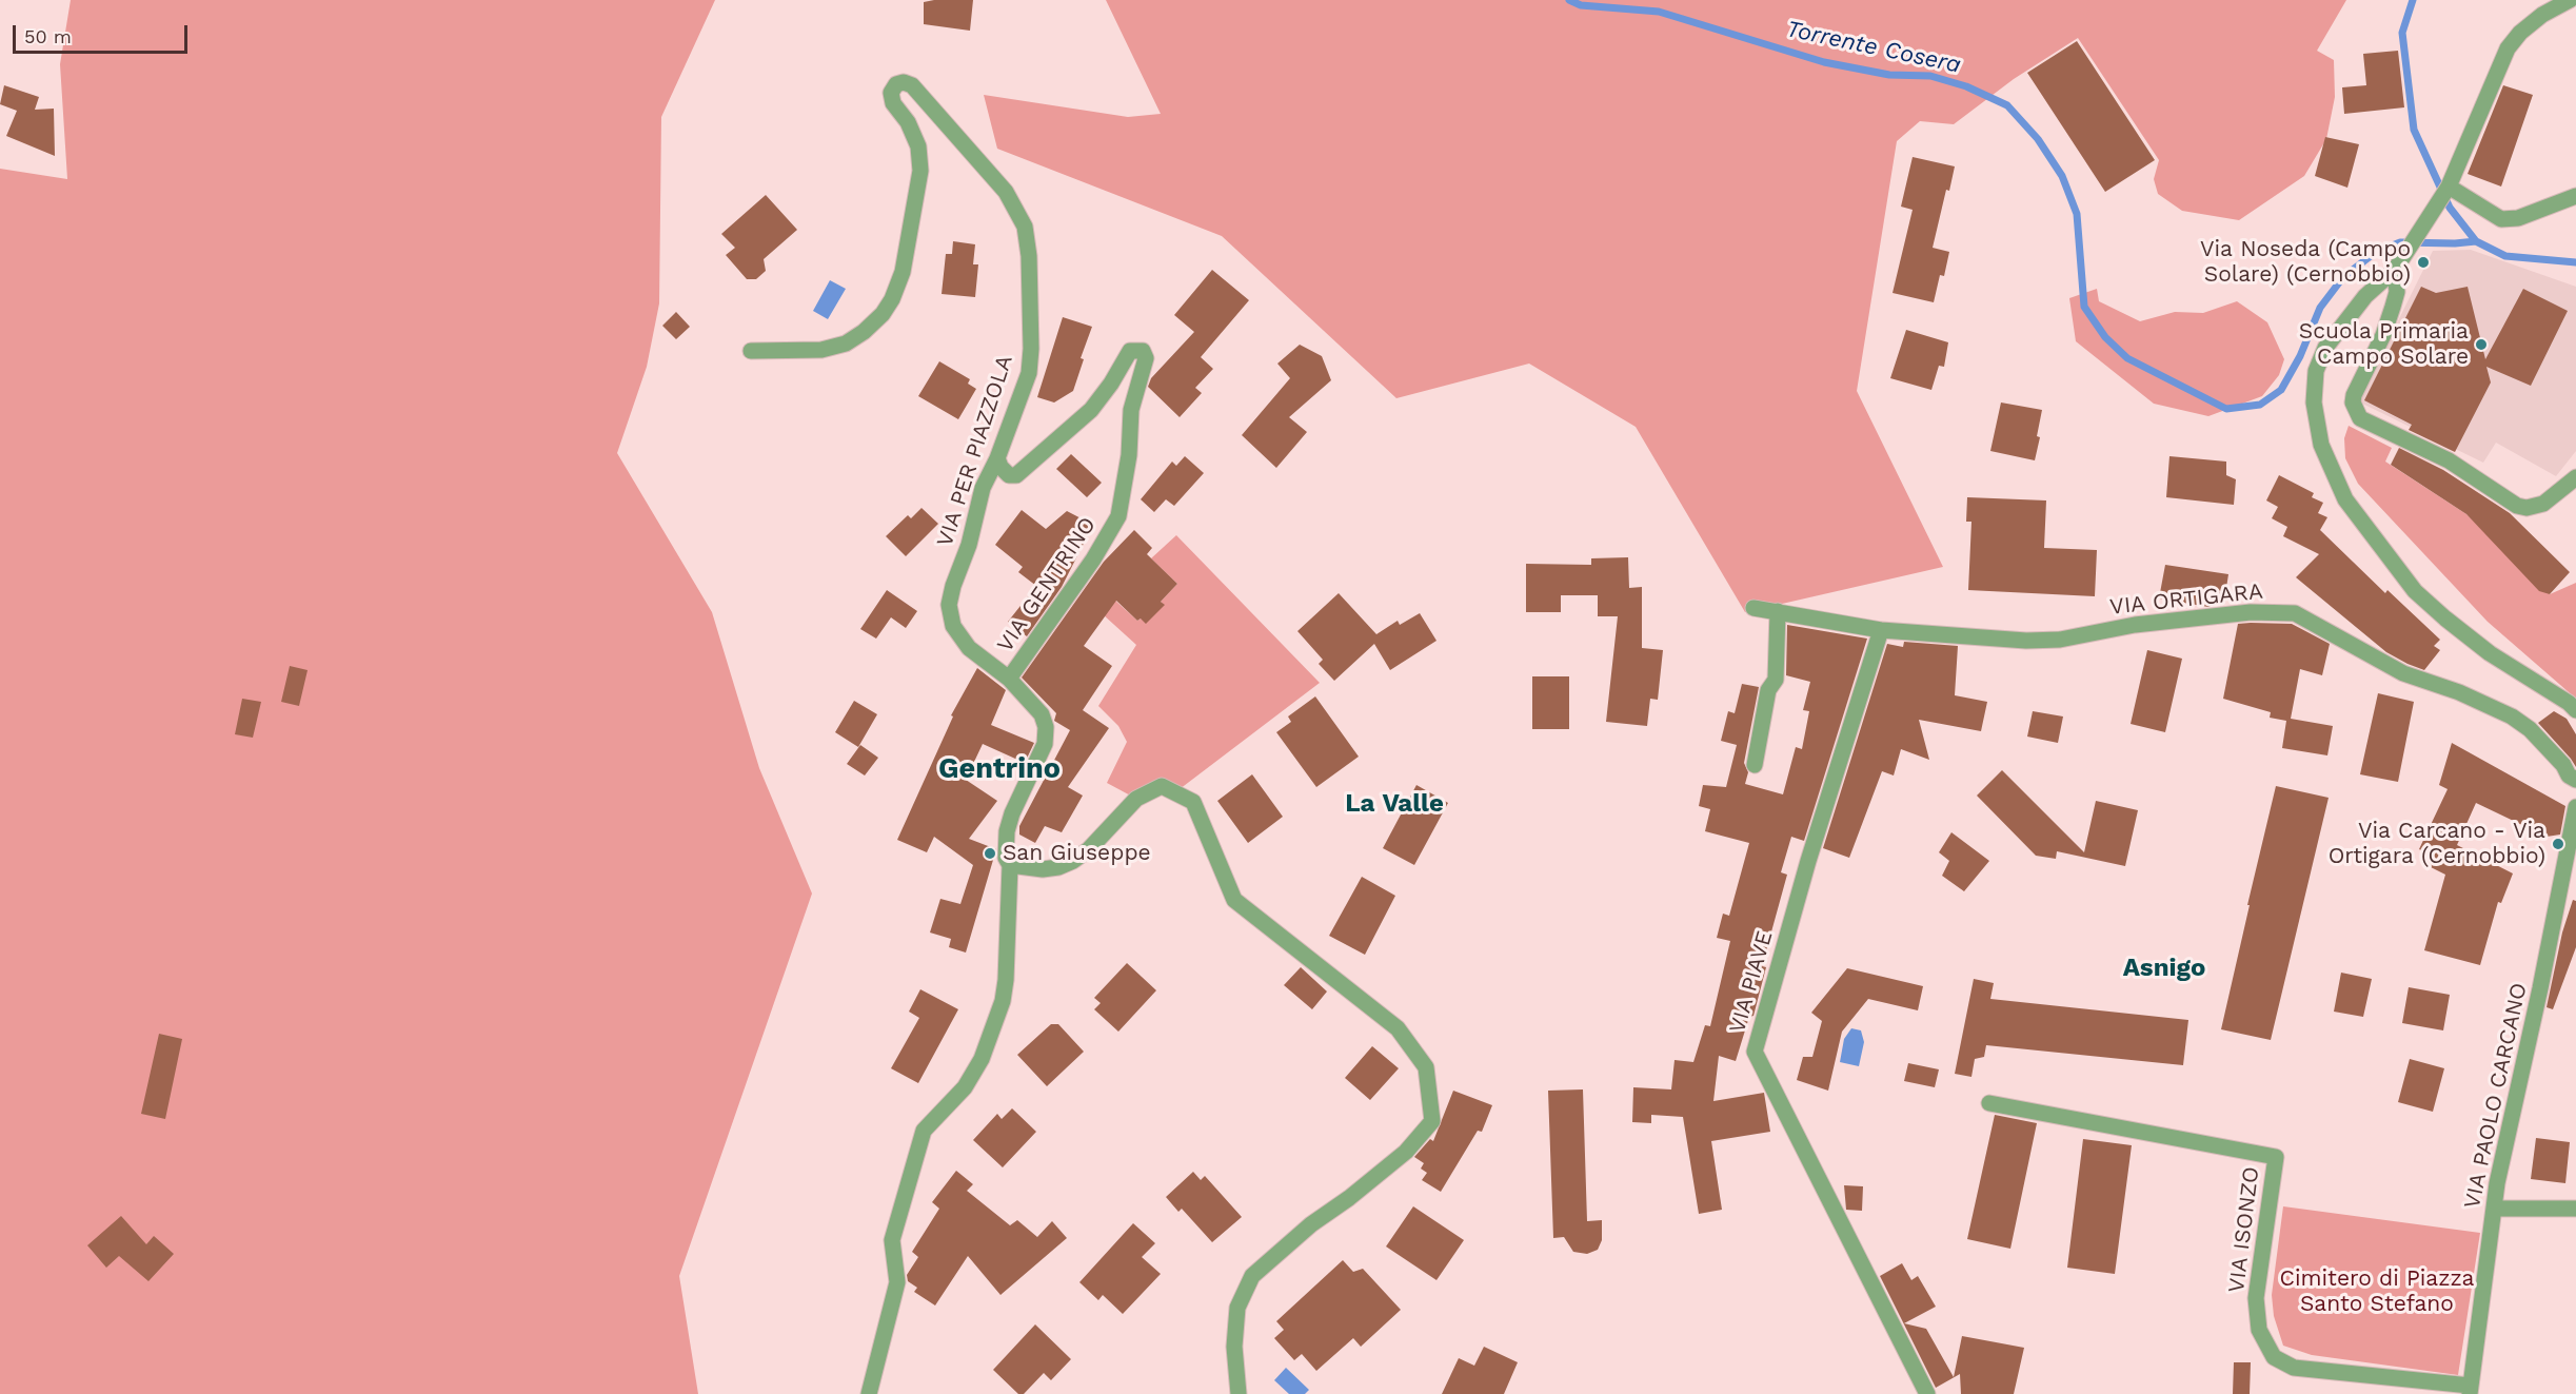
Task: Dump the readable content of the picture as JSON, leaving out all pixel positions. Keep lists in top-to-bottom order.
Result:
{
  "streets": {
    "street": [
      "VIA PER PIAZZOLA",
      "VIA GENTRINO",
      "VIA ORTIGARA",
      "VIA PIAVE",
      "VIA PAOLO CARCANO",
      "VIA ISONZO"
    ]
  },
  "crossings": [
    ["VIA PER PIAZZOLA", "VIA GENTRINO"],
    ["VIA ORTIGARA", "VIA PIAVE"],
    ["VIA PAOLO CARCANO", "VIA ISONZO"]
  ],
  "districts": ["Gentrino", "La Valle", "Asnigo"],
  "water": ["Torrente Cosera"],
  "parks": ["Cimitero di Piazza Santo Stefano"],
  "places": [
    "Via Noseda (Campo Solare) (Cernobbio)",
    "Scuola Primaria Campo Solare",
    "Via Carcano - Via Ortigara (Cernobbio)",
    "San Giuseppe"
  ],
  "scale_bar": "50 m"
}
